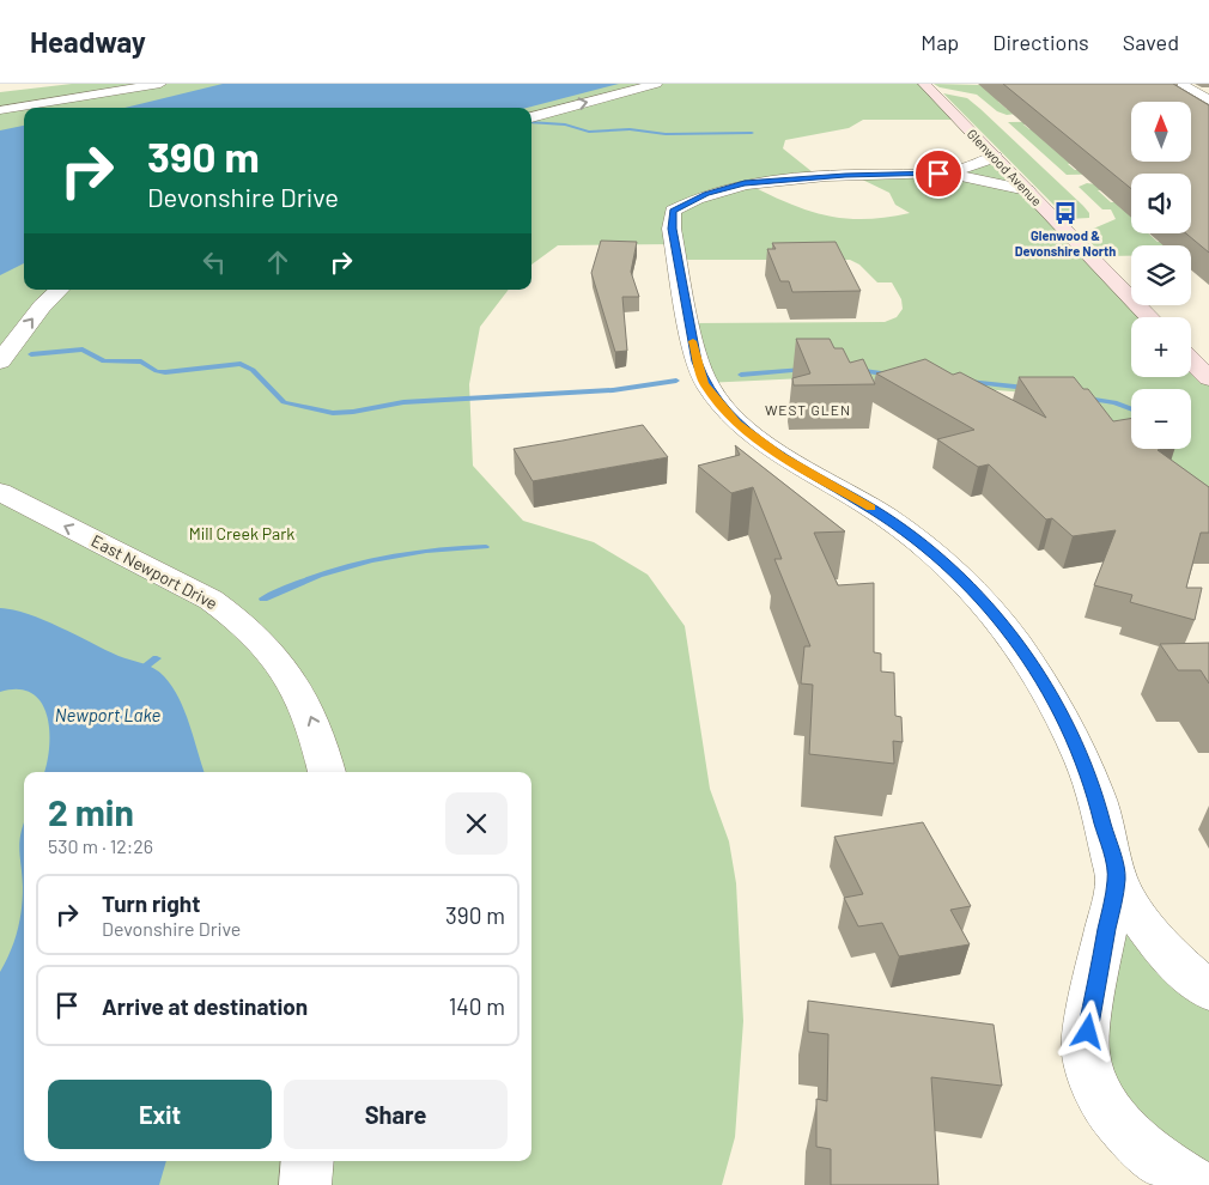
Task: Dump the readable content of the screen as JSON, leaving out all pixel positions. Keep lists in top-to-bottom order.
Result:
{
  "streets": {
    "street": ["Glenwood Avenue", "East Newport Drive"]
  },
  "one_way": ["East Newport Drive"],
  "districts": ["WEST GLEN"],
  "water": ["Newport Lake"],
  "parks": ["Mill Creek Park"],
  "places": {
    "bus stop": ["Glenwood & Devonshire North"]
  },
  "north": "top",
  "page": {
    "header": "Headway",
    "nav": ["Map", "Directions", "Saved"],
    "map_buttons": ["+", "−"],
    "turn": ["390 m", "Devonshire Drive"],
    "heading": ["2 min", "530 m · 12:26"],
    "list": [
      {
        "name": "Turn right",
        "note": "Devonshire Drive",
        "value": "390 m"
      },
      {
        "name": "Arrive at destination",
        "value": "140 m"
      }
    ],
    "buttons": ["Exit", "Share"]
  }
}
